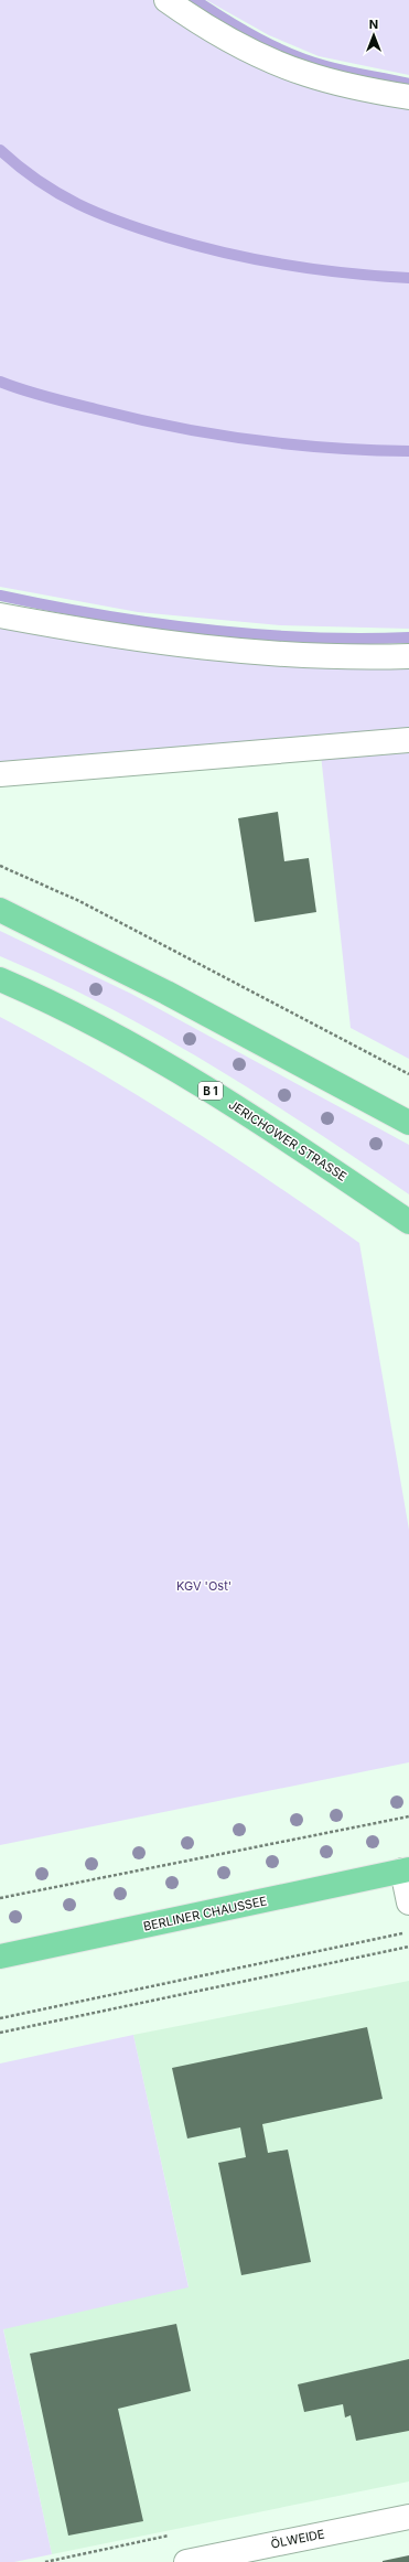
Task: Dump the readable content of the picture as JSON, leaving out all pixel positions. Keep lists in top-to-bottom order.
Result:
{
  "streets": {
    "main road": ["B 1", "JERICHOWER STRASSE", "BERLINER CHAUSSEE"],
    "street": ["ÖLWEIDE"]
  },
  "parks": ["KGV 'Ost'"],
  "north": "top"
}
